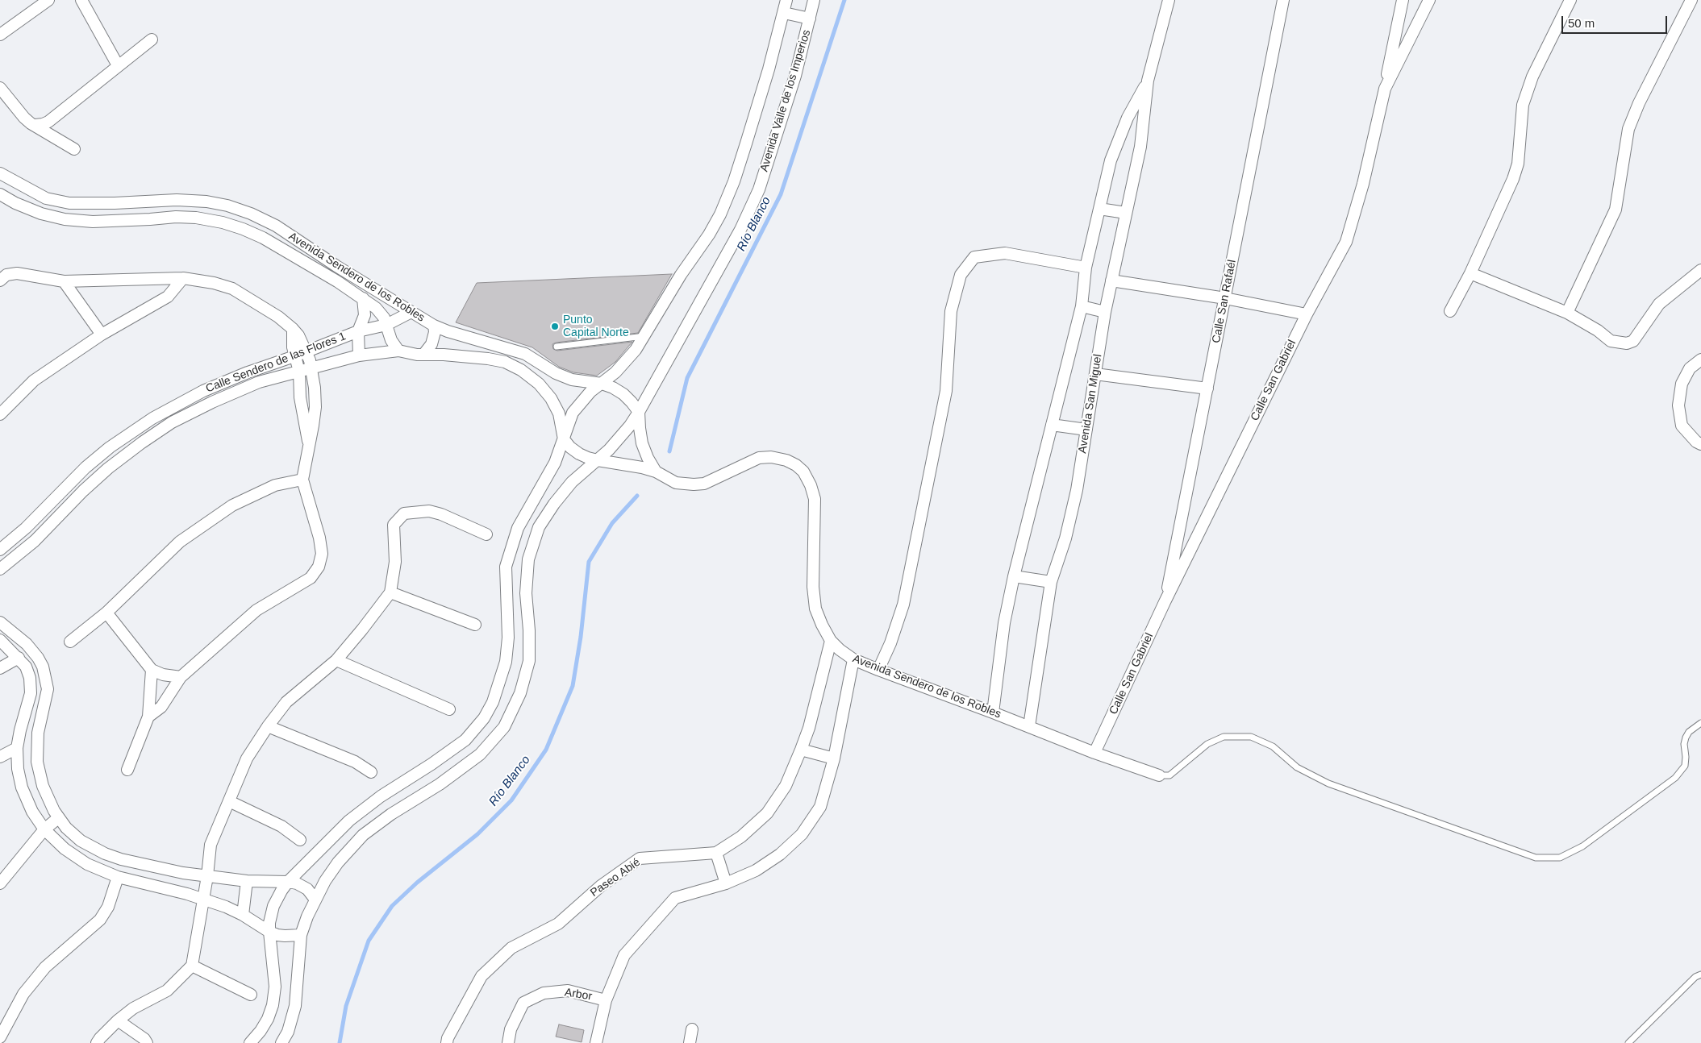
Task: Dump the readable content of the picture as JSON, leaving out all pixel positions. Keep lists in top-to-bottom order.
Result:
{
  "streets": {
    "street": [
      "Avenida Valle de los Imperios",
      "Avenida Sendero de los Robles",
      "Calle San Rafaél",
      "Calle Sendero de las Flores 1",
      "Calle San Gabriel",
      "Avenida San Miguel",
      "Paseo Abié",
      "Arbor"
    ]
  },
  "crossings": [
    ["Avenida Valle de los Imperios", "Avenida Sendero de los Robles"],
    ["Avenida Sendero de los Robles", "Calle Sendero de las Flores 1"],
    ["Avenida Sendero de los Robles", "Calle San Gabriel"],
    ["Avenida Sendero de los Robles", "Avenida San Miguel"],
    ["Avenida Sendero de los Robles", "Paseo Abié"],
    ["Calle San Rafaél", "Calle San Gabriel"]
  ],
  "water": ["Río Blanco"],
  "places": ["Punto Capital Norte"],
  "scale_bar": "50 m"
}
